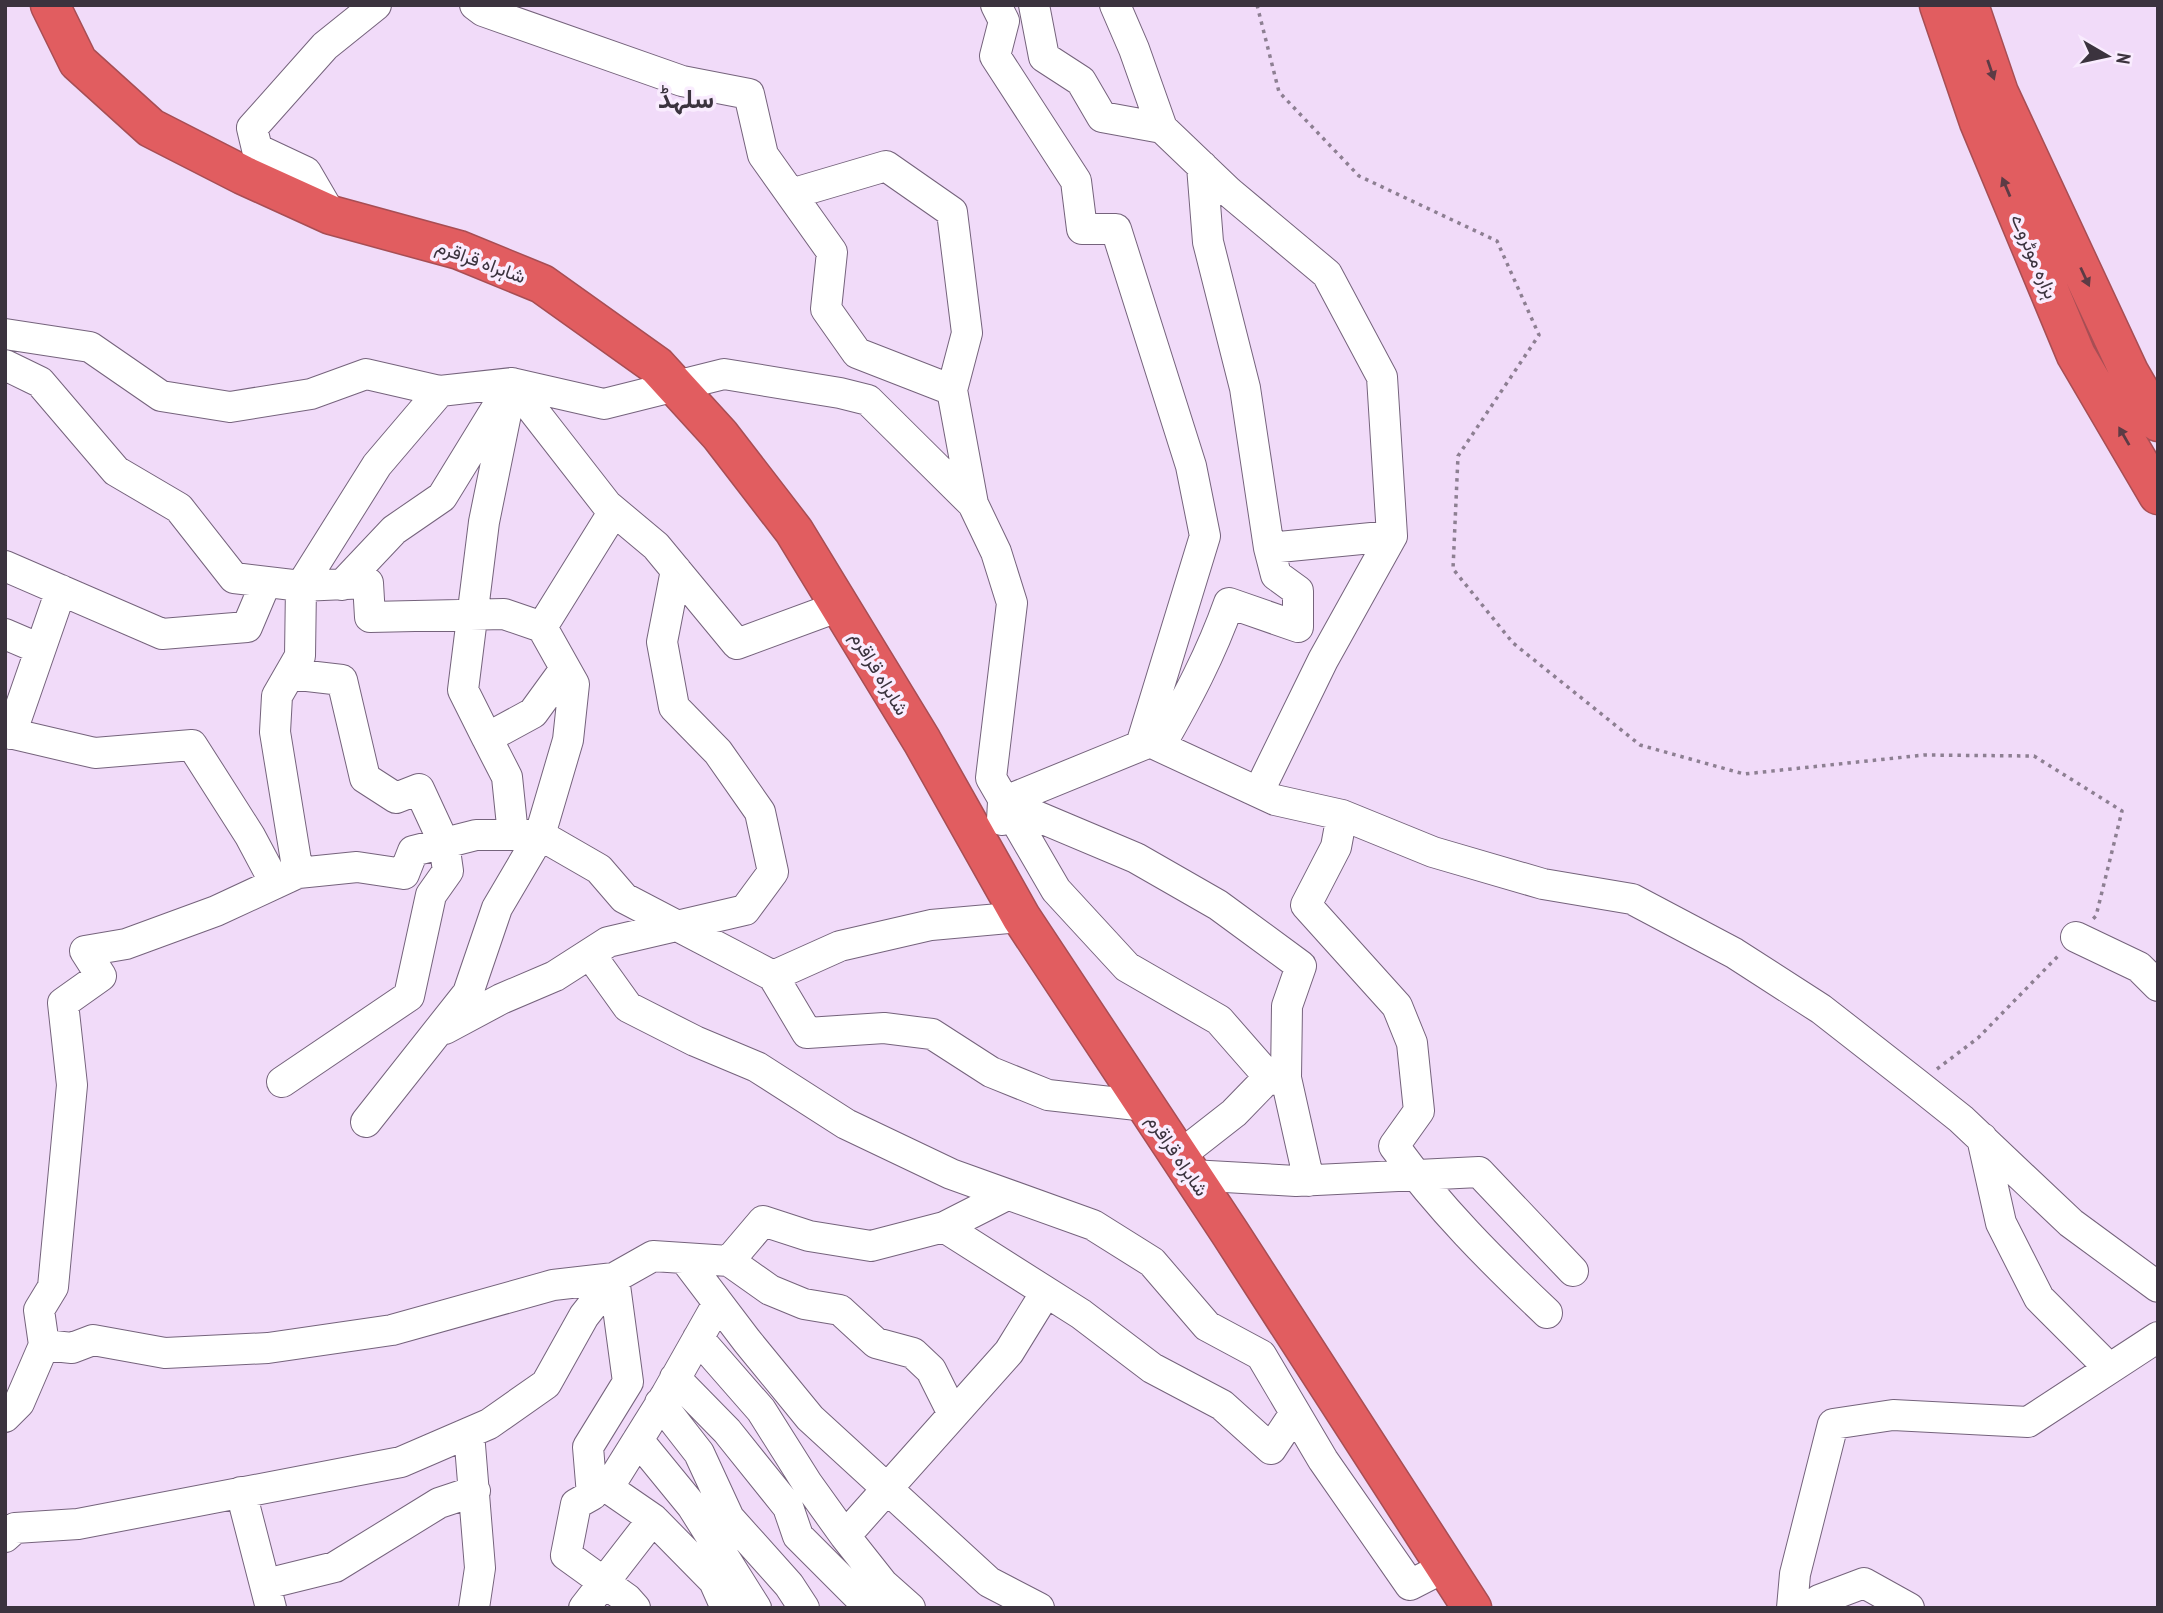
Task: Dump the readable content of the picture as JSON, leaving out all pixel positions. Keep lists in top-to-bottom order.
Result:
{
  "streets": {
    "highway": ["ہزارہ موٹروے", "شاہراہ قراقرم"]
  },
  "districts": ["سلہڈ"],
  "north": "right"
}
